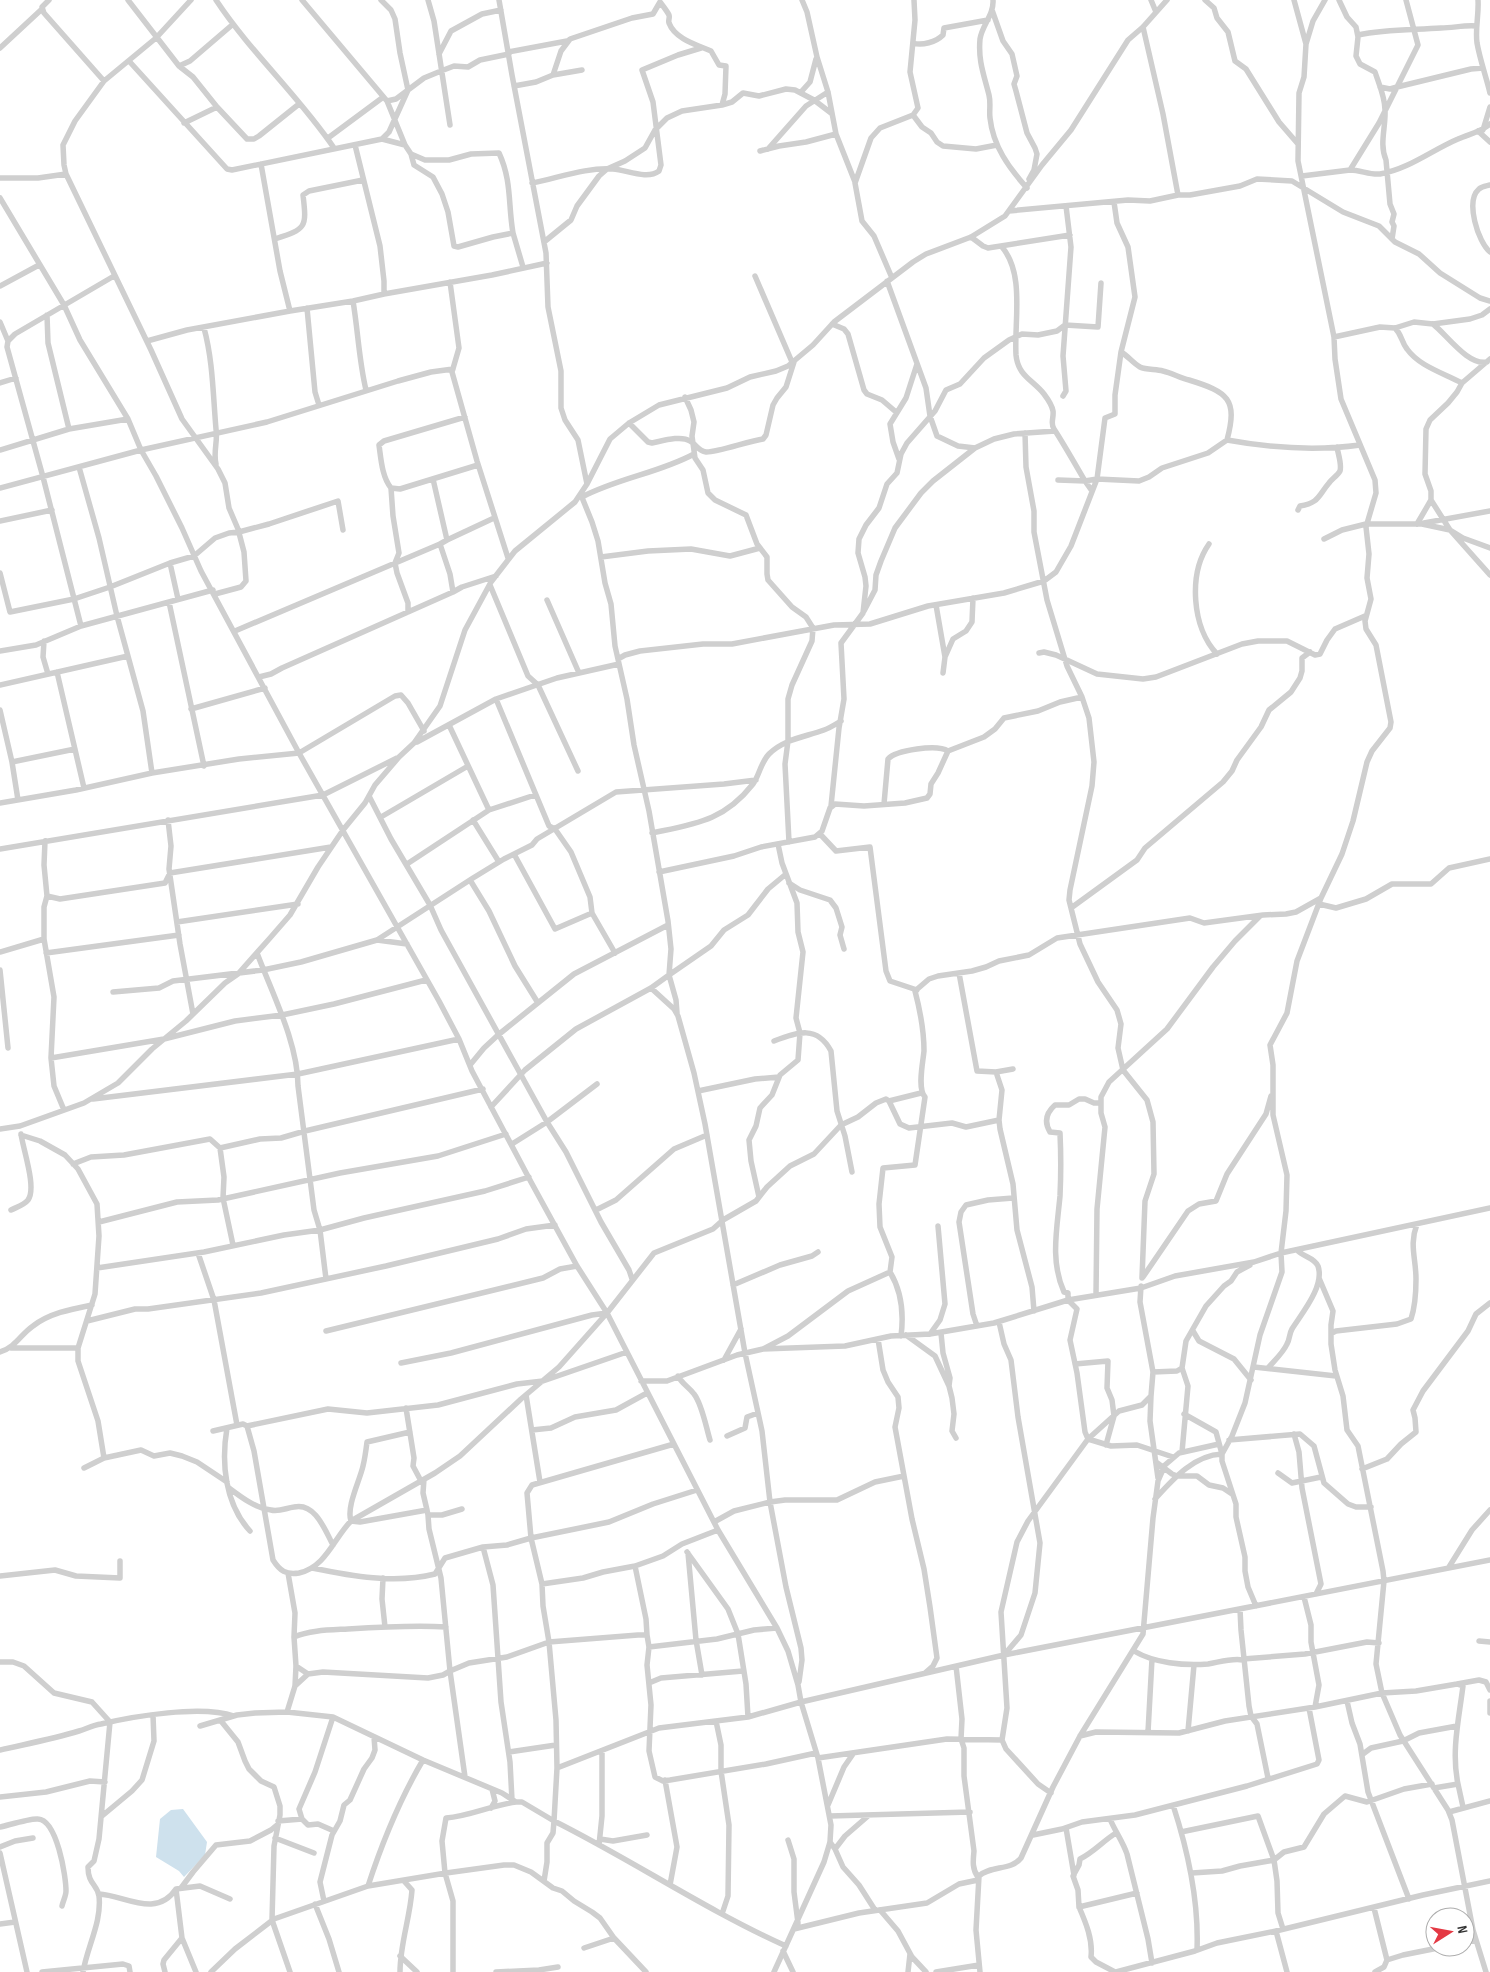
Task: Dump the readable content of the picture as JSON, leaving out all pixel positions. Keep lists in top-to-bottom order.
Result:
{
  "north": "right"
}
